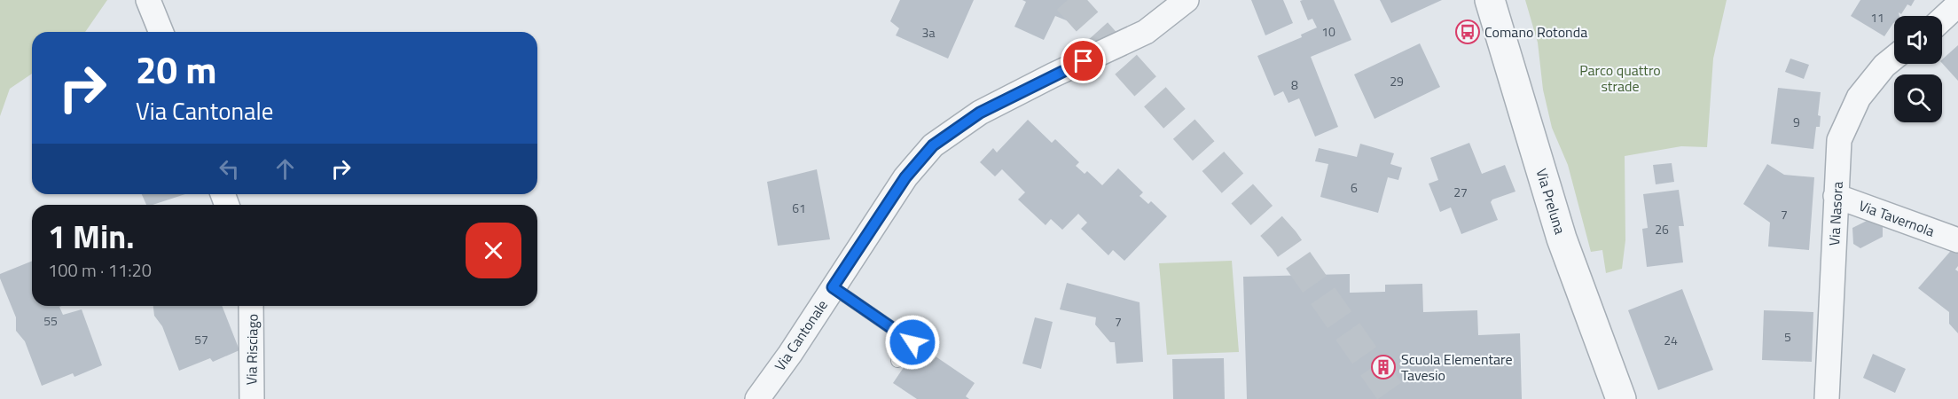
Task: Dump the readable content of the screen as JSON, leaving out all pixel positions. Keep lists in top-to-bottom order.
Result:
{
  "streets": {
    "street": [
      "Via Preluna",
      "Via Nasora",
      "Via Tavernola",
      "Via Cantonale",
      "Via Risciago"
    ]
  },
  "crossings": [
    ["Via Nasora", "Via Tavernola"]
  ],
  "parks": ["Parco quattro strade"],
  "places": {
    "bus stop": ["Comano Rotonda"],
    "building": ["Scuola Elementare Tavesio"]
  },
  "house_numbers": [
    "11",
    "10",
    "3a",
    "29",
    "8",
    "9",
    "6",
    "27",
    "61",
    "7",
    "26",
    "55",
    "7",
    "5",
    "57",
    "24"
  ],
  "page": {
    "turn": ["20 m", "Via Cantonale"],
    "heading": ["1 Min.", "100 m · 11:20"]
  }
}
